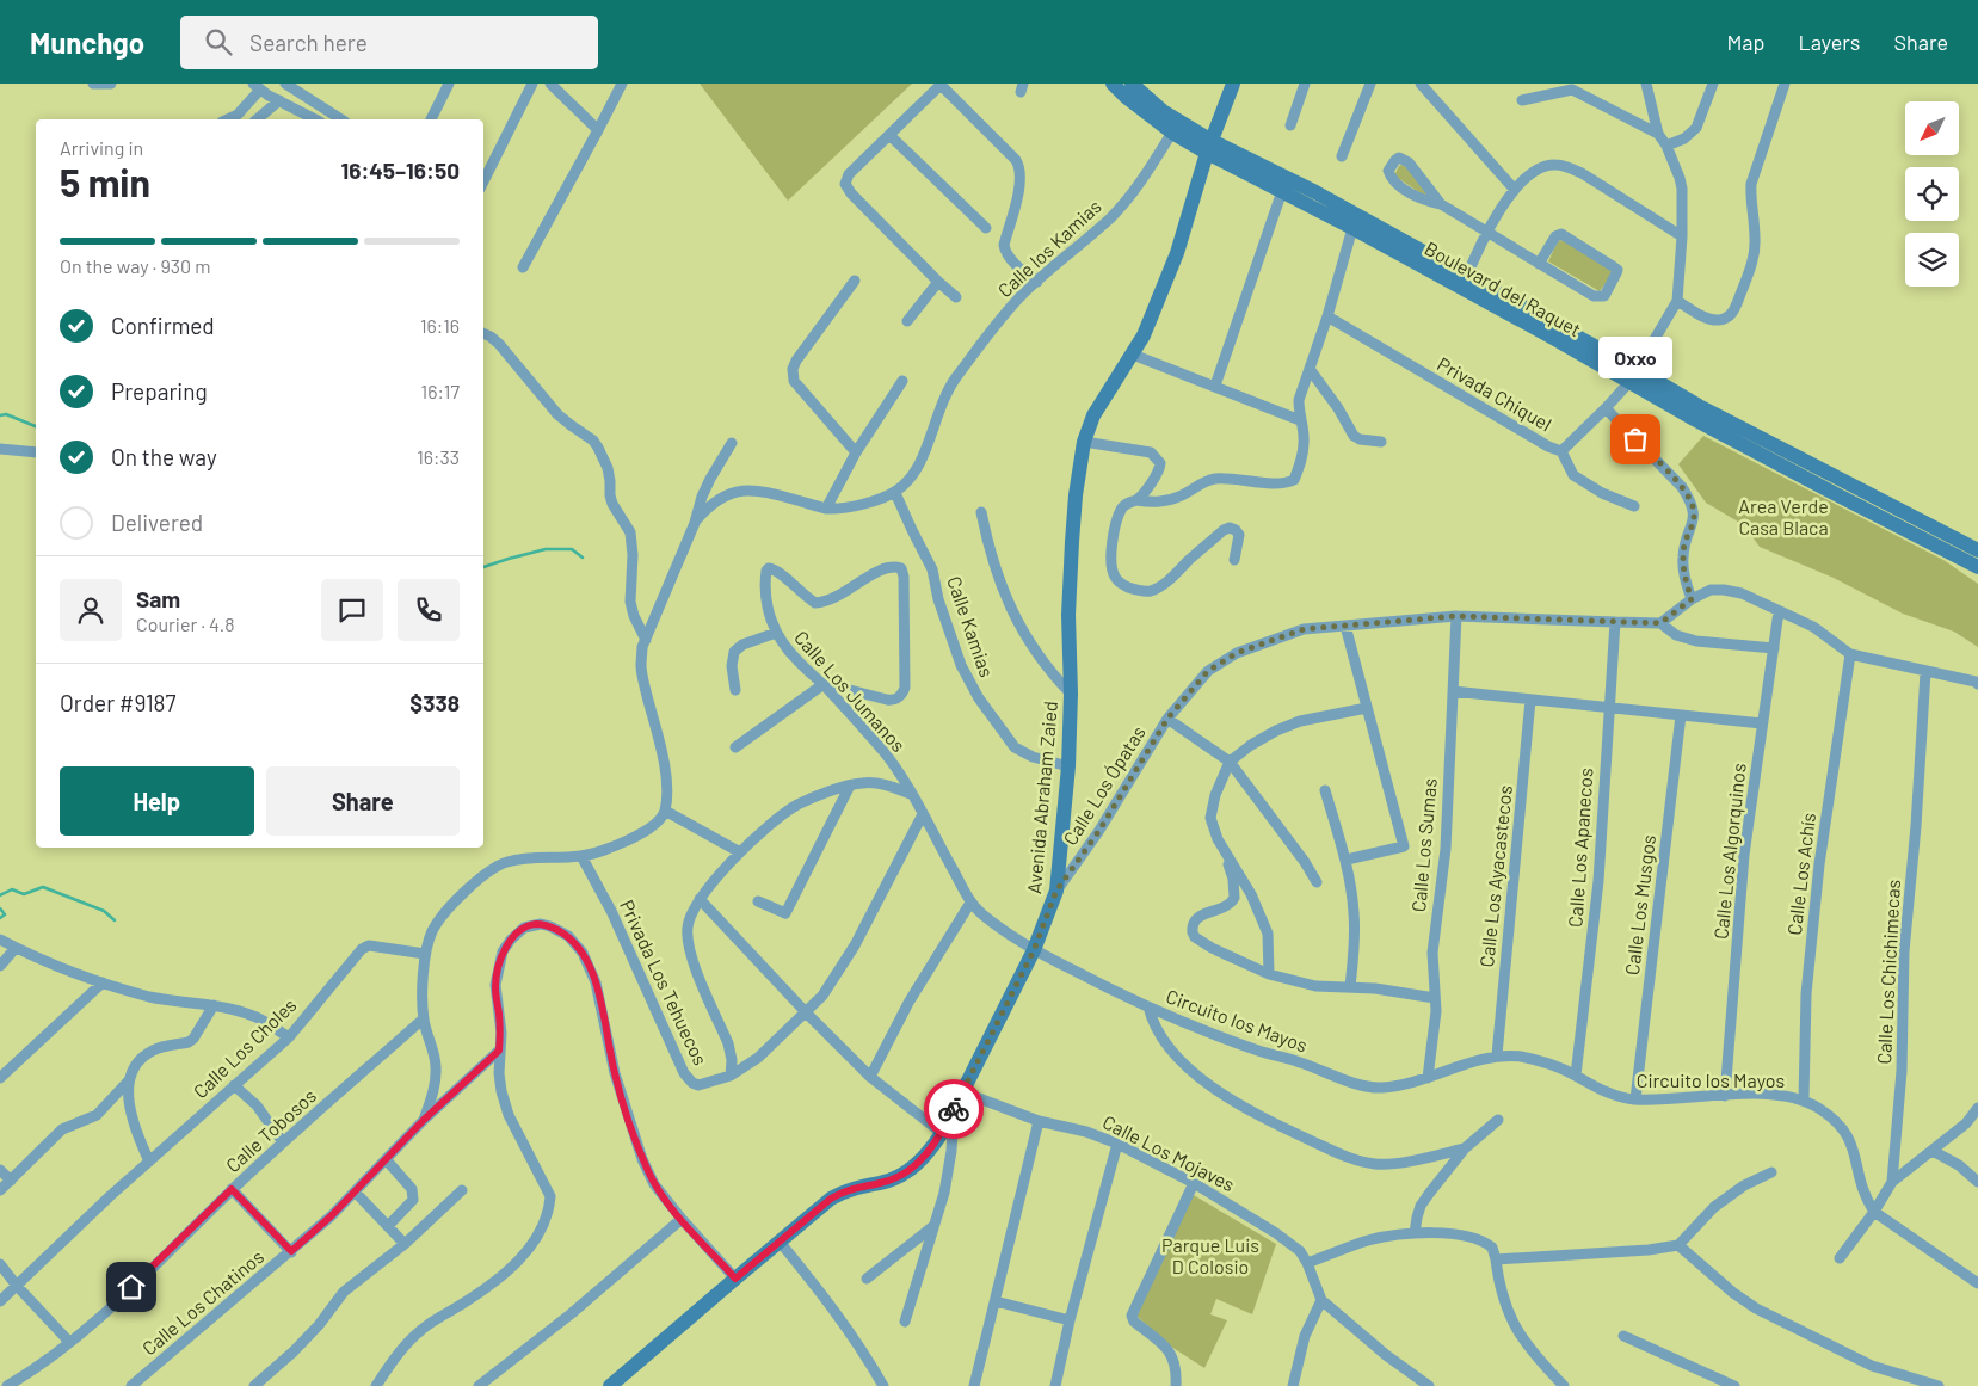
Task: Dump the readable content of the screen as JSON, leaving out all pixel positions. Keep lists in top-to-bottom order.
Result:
{
  "streets": {
    "street": [
      "Calle los Kamias",
      "Boulevard del Raquet",
      "Privada Chiquel",
      "Calle Kamias",
      "Calle Los Jumanos",
      "Calle Los Ópatas",
      "Avenida Abraham Zaied",
      "Calle Los Sumas",
      "Calle Los Apanecos",
      "Calle Los Algorquinos",
      "Calle Los Achís",
      "Calle Los Ayacastecos",
      "Calle Los Musgos",
      "Calle Los Chichimecas",
      "Privada Los Tehuecos",
      "Circuito los Mayos",
      "Calle Los Choles",
      "Calle Tobosos",
      "Calle Los Mojaves",
      "Calle Los Chatinos"
    ]
  },
  "crossings": [
    ["Calle los Kamias", "Boulevard del Raquet"],
    ["Calle los Kamias", "Calle Kamias"],
    ["Boulevard del Raquet", "Avenida Abraham Zaied"],
    ["Calle Kamias", "Avenida Abraham Zaied"],
    ["Calle Los Jumanos", "Avenida Abraham Zaied"],
    ["Calle Los Jumanos", "Privada Los Tehuecos"],
    ["Calle Los Jumanos", "Circuito los Mayos"],
    ["Calle Los Ópatas", "Avenida Abraham Zaied"],
    ["Calle Los Ópatas", "Calle Los Sumas"],
    ["Calle Los Ópatas", "Calle Los Apanecos"],
    ["Calle Los Ópatas", "Calle Los Algorquinos"],
    ["Avenida Abraham Zaied", "Circuito los Mayos"],
    ["Avenida Abraham Zaied", "Calle Los Mojaves"],
    ["Calle Los Sumas", "Circuito los Mayos"],
    ["Calle Los Apanecos", "Circuito los Mayos"],
    ["Calle Los Algorquinos", "Circuito los Mayos"],
    ["Calle Los Achís", "Circuito los Mayos"],
    ["Calle Los Ayacastecos", "Circuito los Mayos"],
    ["Calle Los Musgos", "Circuito los Mayos"],
    ["Calle Los Chichimecas", "Circuito los Mayos"],
    ["Privada Los Tehuecos", "Calle Los Chatinos"],
    ["Calle Los Choles", "Calle Los Chatinos"],
    ["Calle Tobosos", "Calle Los Chatinos"]
  ],
  "parks": ["Area Verde Casa Blaca", "Parque Luis D Colosio"],
  "places": ["Oxxo"],
  "north": "bottom left",
  "page": {
    "header": "Munchgo",
    "search": "Search here",
    "nav": ["Map", "Layers", "Share"],
    "heading": ["5 min", "Arriving in", "16:45–16:50"],
    "panel": [
      "Sam",
      "Courier · 4.8",
      "Order #9187",
      "$338"
    ],
    "bar": "On the way · 930 m",
    "list": [
      ["Confirmed", "16:16"],
      ["Preparing", "16:17"],
      ["On the way", "16:33"],
      "Delivered"
    ],
    "bubble": "Oxxo",
    "buttons": ["Help", "Share"]
  }
}
